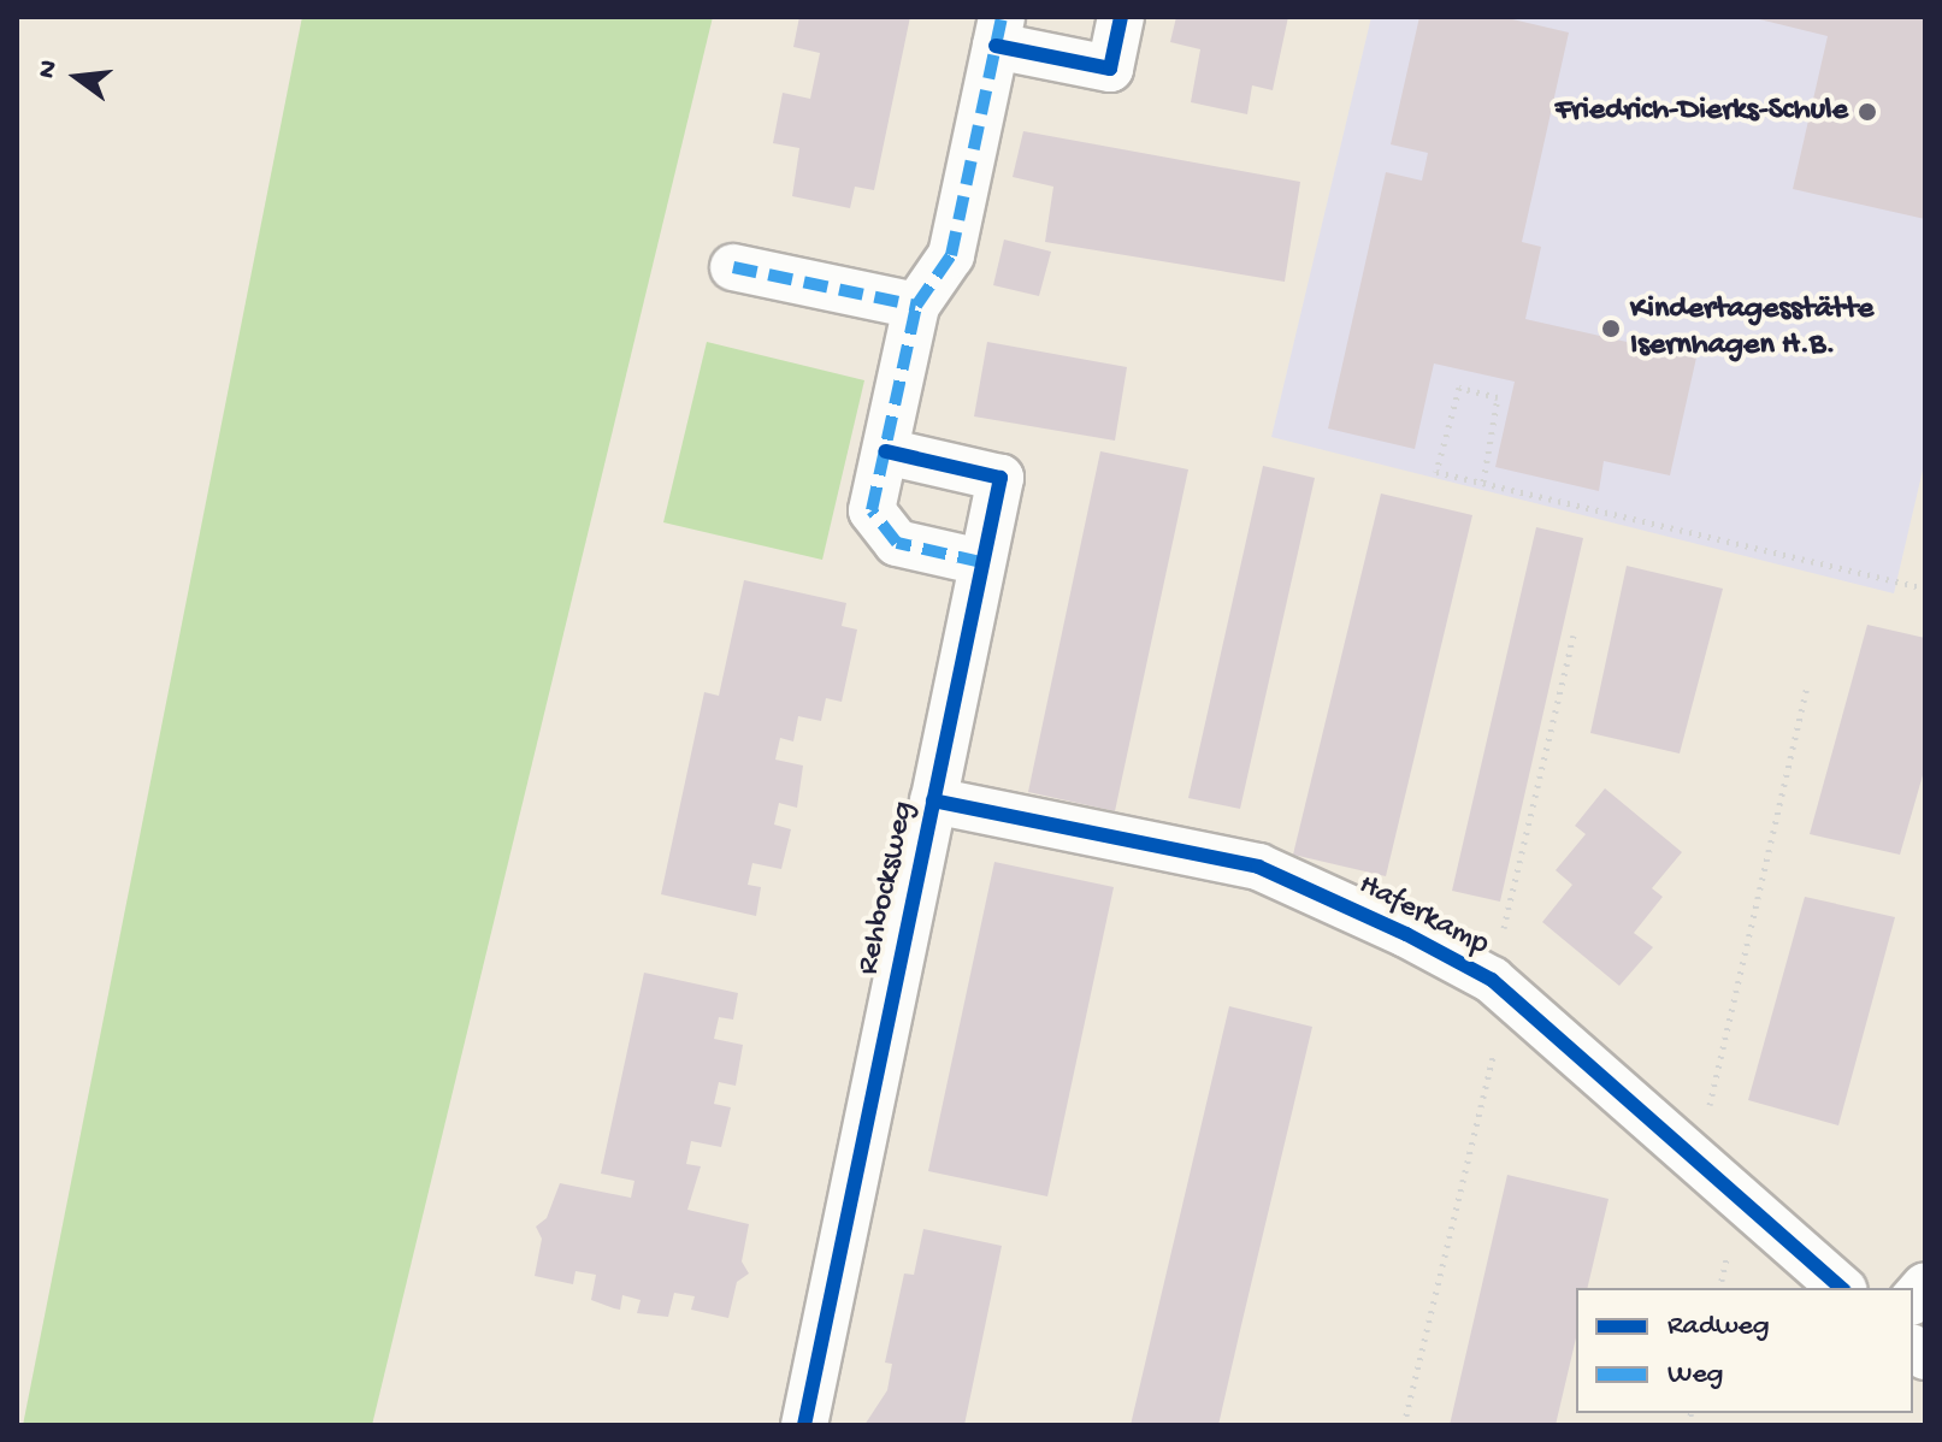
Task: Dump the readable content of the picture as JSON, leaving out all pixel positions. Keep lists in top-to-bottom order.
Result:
{
  "streets": {
    "street": ["Rehbocksweg", "Haferkamp"]
  },
  "crossings": [
    ["Rehbocksweg", "Haferkamp"]
  ],
  "places": ["Friedrich-Dierks-Schule", "Kindertagesstätte Isernhagen H.B."],
  "legend": ["Radweg", "Weg"],
  "north": "left"
}
